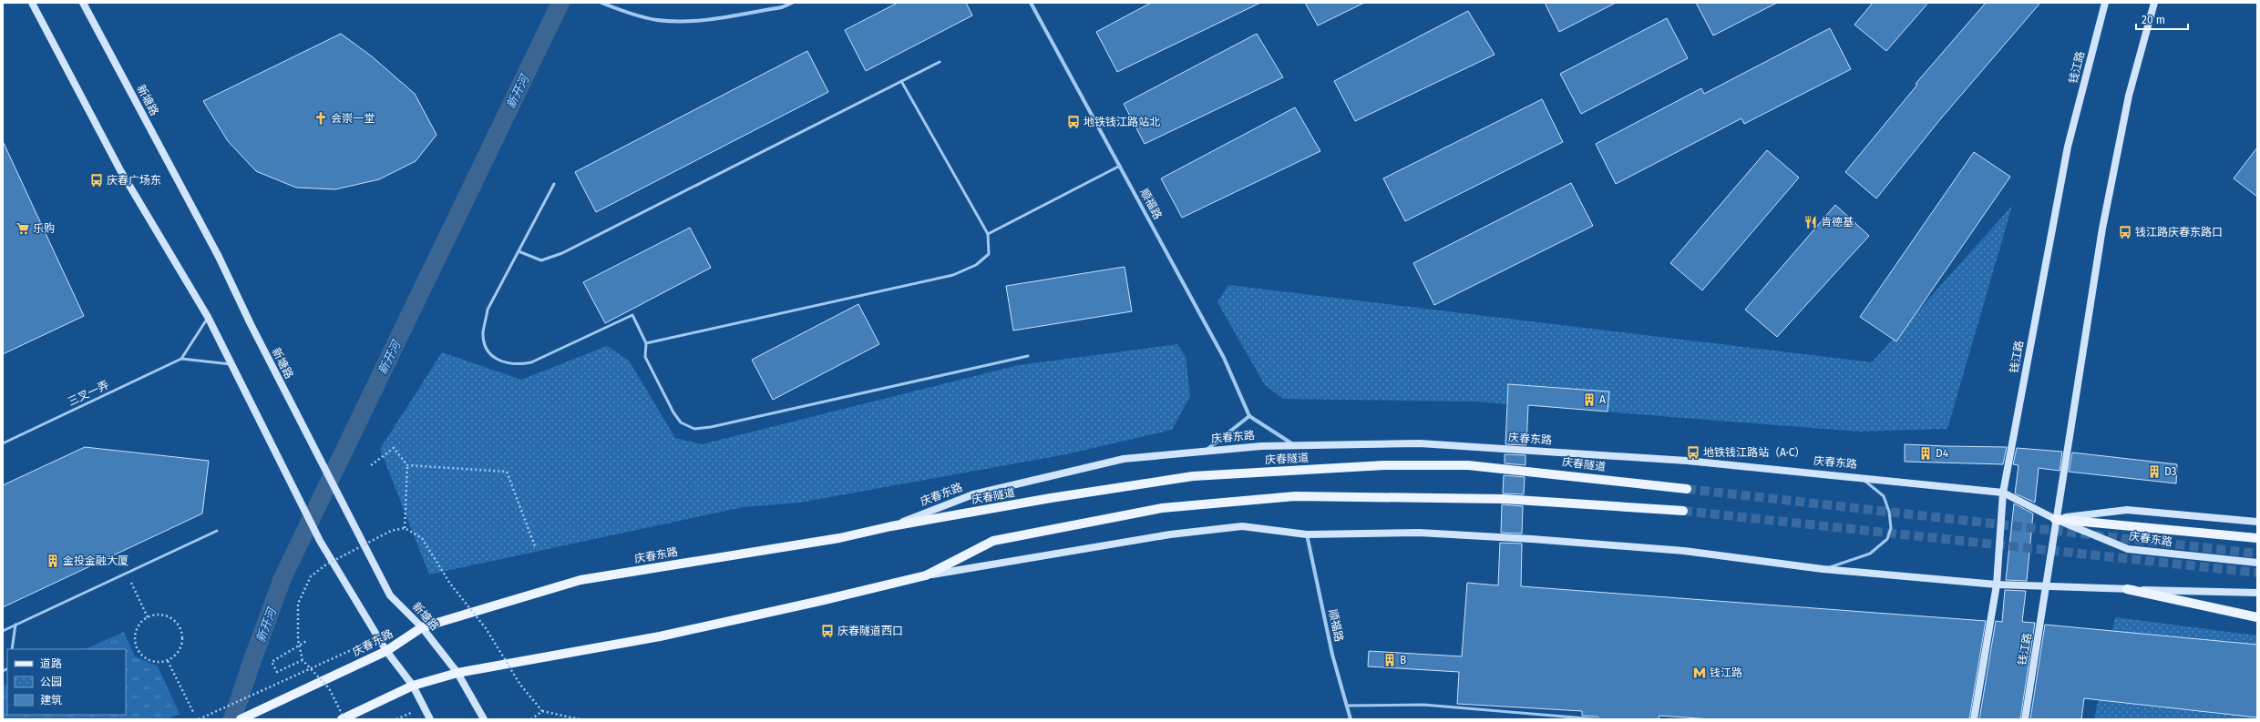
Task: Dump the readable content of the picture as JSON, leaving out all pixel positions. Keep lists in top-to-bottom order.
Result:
{
  "streets": {
    "main road": [
      "钱江路",
      "新塘路",
      "庆春东路",
      "庆春隧道"
    ],
    "street": ["顺福路"],
    "lane": ["三叉一弄"]
  },
  "crossings": [
    ["钱江路", "庆春东路"],
    ["新塘路", "庆春东路"],
    ["庆春东路", "庆春隧道"]
  ],
  "water": ["新开河"],
  "places": {
    "church": ["会崇一堂"],
    "bus stop": [
      "地铁钱江路站北",
      "庆春广场东",
      "钱江路庆春东路口",
      "地铁钱江路站（A·C）",
      "庆春隧道西口"
    ],
    "restaurant": ["肯德基"],
    "supermarket": ["乐购"],
    "building": [
      "A",
      "D4",
      "D3",
      "金投金融大厦",
      "B"
    ],
    "metro station": ["钱江路"]
  },
  "legend": ["道路", "公园", "建筑"],
  "scale_bar": "20 m"
}
